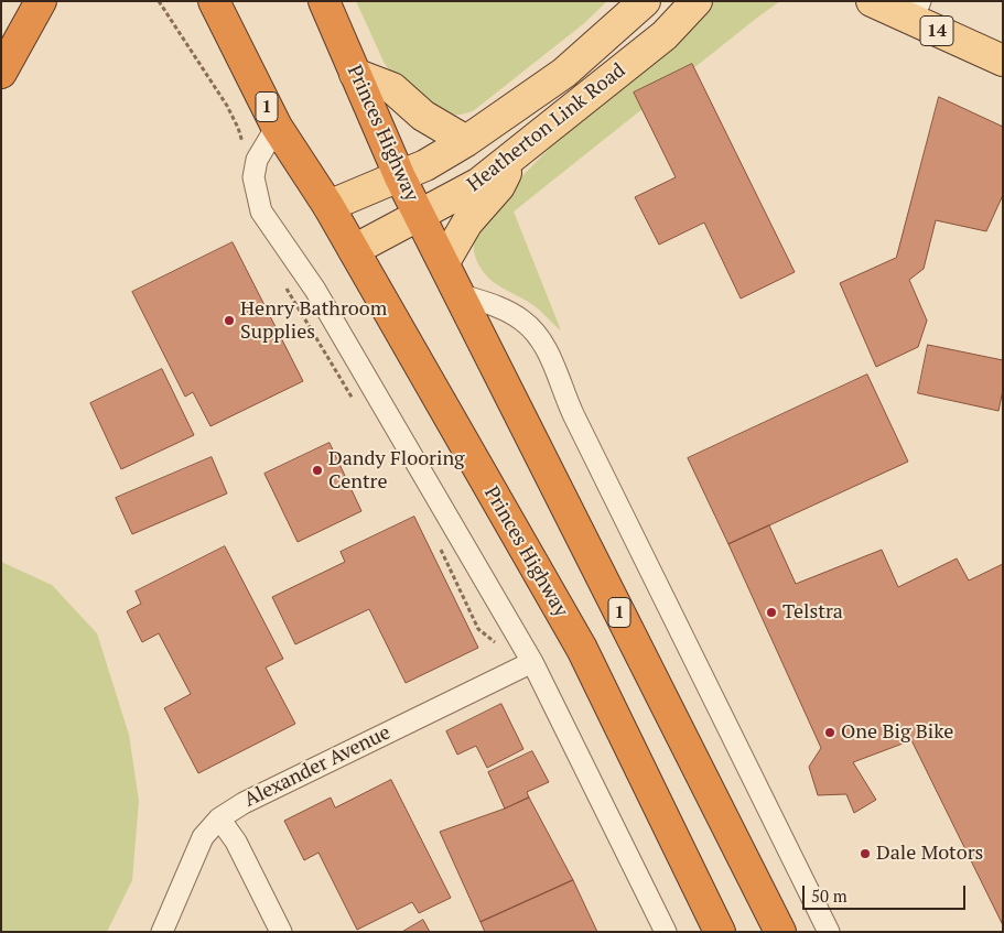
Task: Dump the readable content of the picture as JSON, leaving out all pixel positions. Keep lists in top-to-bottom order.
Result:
{
  "streets": {
    "highway": ["1", "Princes Highway"],
    "main road": ["14", "Heatherton Link Road"],
    "street": ["Alexander Avenue"]
  },
  "crossings": [
    ["Heatherton Link Road", "Princes Highway"]
  ],
  "places": [
    "Henry Bathroom Supplies",
    "Dandy Flooring Centre",
    "Telstra",
    "One Big Bike",
    "Dale Motors"
  ],
  "scale_bar": "50 m"
}
